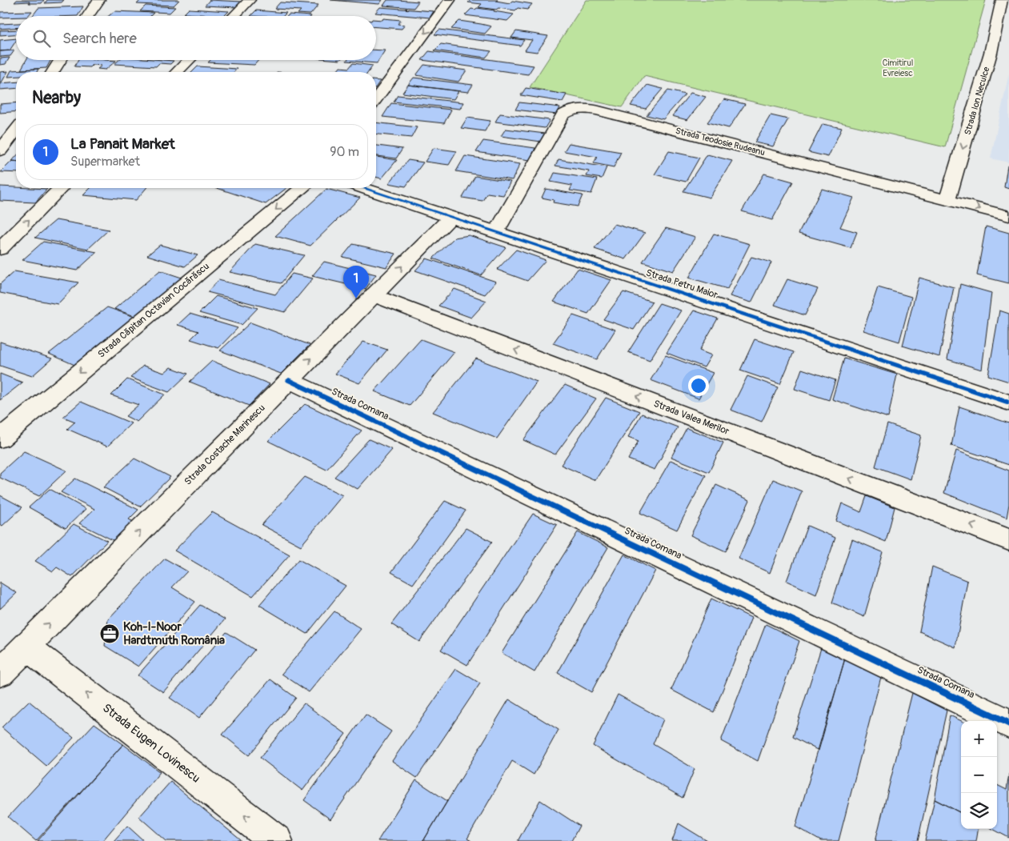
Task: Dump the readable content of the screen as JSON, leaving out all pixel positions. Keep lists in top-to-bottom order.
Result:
{
  "streets": {
    "street": [
      "Strada Ion Neculce",
      "Strada Teodosie Rudeanu",
      "Strada Petru Maior",
      "Strada Căpitan Octavian Cocărăscu",
      "Strada Comana",
      "Strada Valea Merilor",
      "Strada Costache Marinescu",
      "Strada Eugen Lovinescu"
    ]
  },
  "crossings": [
    ["Strada Ion Neculce", "Strada Teodosie Rudeanu"],
    ["Strada Teodosie Rudeanu", "Strada Petru Maior"],
    ["Strada Petru Maior", "Strada Costache Marinescu"],
    ["Strada Comana", "Strada Costache Marinescu"],
    ["Strada Valea Merilor", "Strada Costache Marinescu"],
    ["Strada Costache Marinescu", "Strada Eugen Lovinescu"]
  ],
  "one_way": [
    "Strada Ion Neculce",
    "Strada Căpitan Octavian Cocărăscu",
    "Strada Valea Merilor",
    "Strada Costache Marinescu",
    "Strada Eugen Lovinescu"
  ],
  "parks": ["Cimitirul Evreiesc"],
  "places": {
    "office": ["Koh-I-Noor Hardtmuth România"]
  },
  "page": {
    "search": "Search here",
    "heading": "Nearby",
    "list": [
      {
        "mark": "1",
        "name": "La Panait Market",
        "note": "Supermarket",
        "value": "90 m"
      }
    ],
    "pins": "1",
    "map_buttons": ["+", "−"]
  }
}
